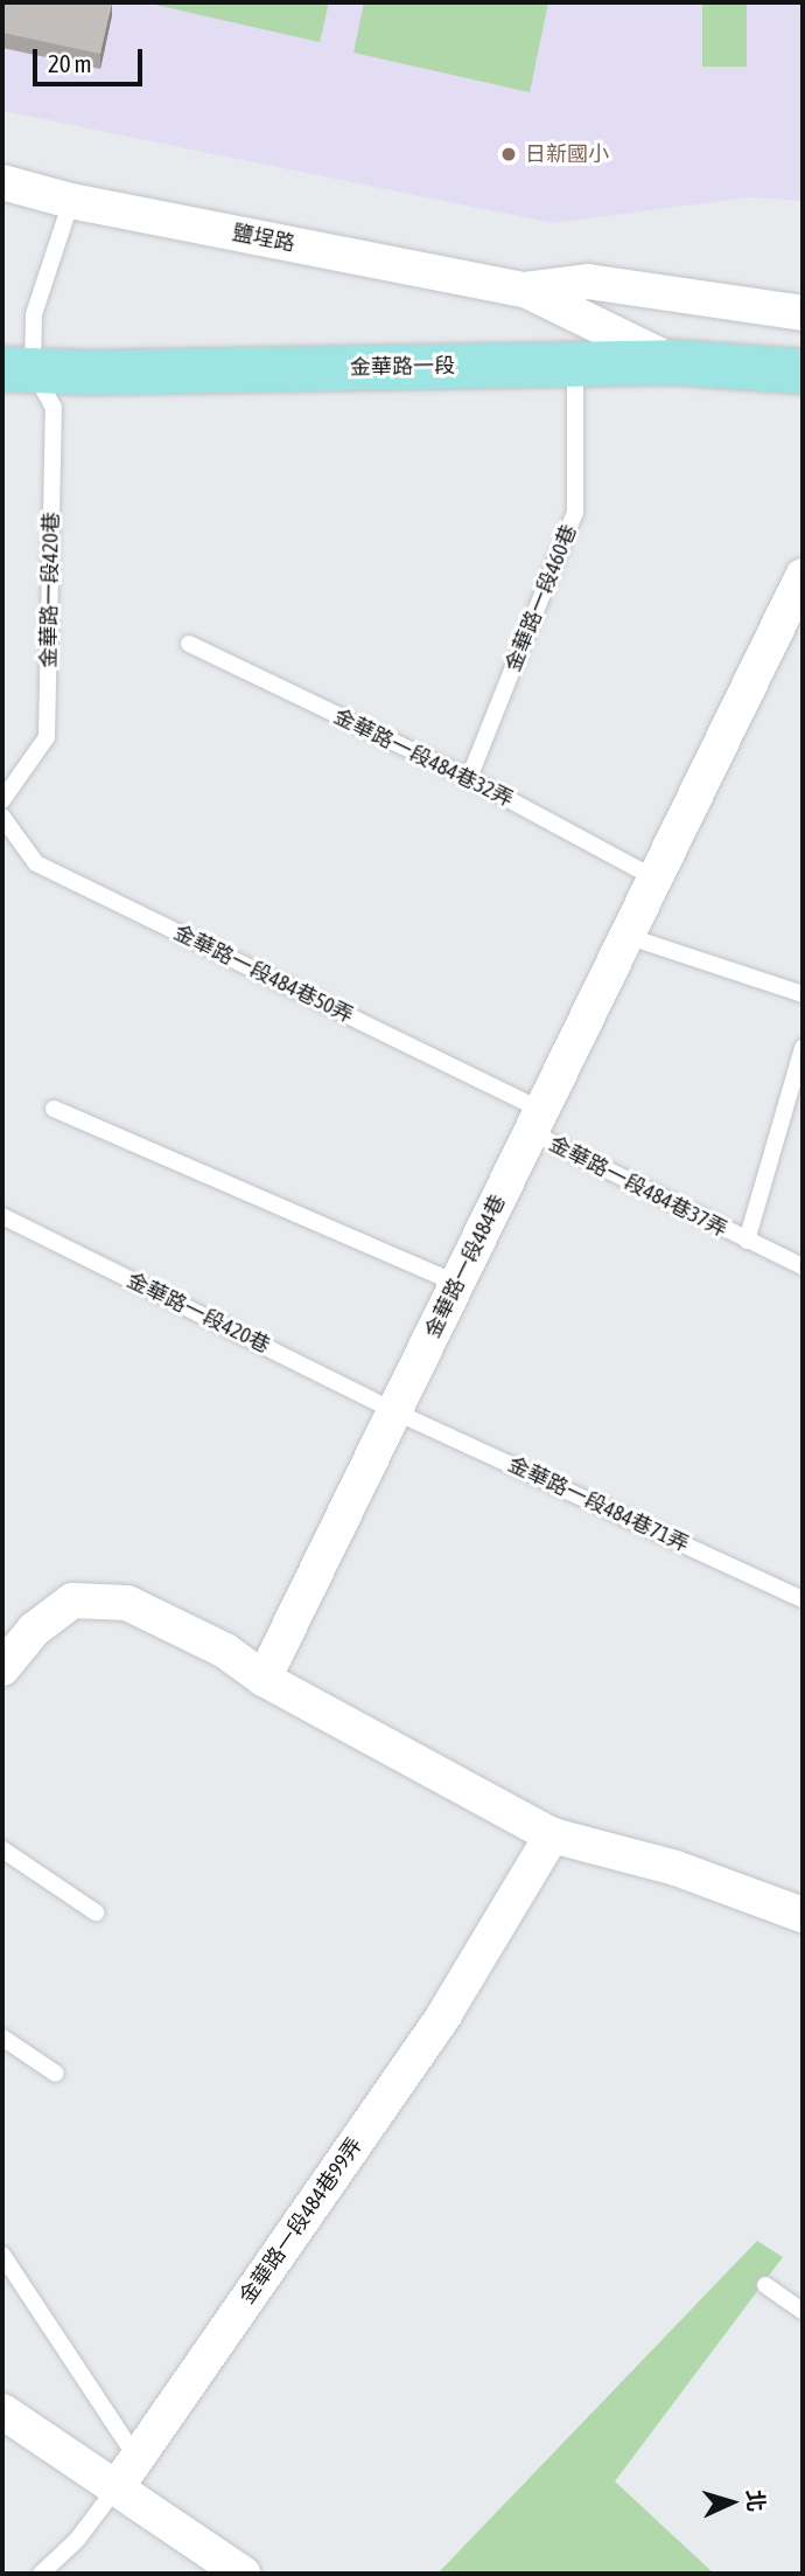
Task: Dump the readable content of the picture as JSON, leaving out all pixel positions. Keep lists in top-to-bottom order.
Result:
{
  "streets": {
    "main road": ["金華路一段"],
    "street": ["鹽埕路", "金華路一段484巷", "金華路一段484巷99弄"],
    "lane": [
      "金華路一段420巷",
      "金華路一段460巷",
      "金華路一段484巷32弄",
      "金華路一段484巷50弄",
      "金華路一段484巷37弄",
      "金華路一段484巷71弄"
    ]
  },
  "crossings": [
    ["鹽埕路", "金華路一段"],
    ["金華路一段", "金華路一段420巷"],
    ["金華路一段", "金華路一段460巷"],
    ["金華路一段420巷", "金華路一段484巷"],
    ["金華路一段420巷", "金華路一段484巷71弄"],
    ["金華路一段460巷", "金華路一段484巷32弄"],
    ["金華路一段484巷32弄", "金華路一段484巷"],
    ["金華路一段484巷50弄", "金華路一段484巷37弄"],
    ["金華路一段484巷50弄", "金華路一段484巷"],
    ["金華路一段484巷37弄", "金華路一段484巷"],
    ["金華路一段484巷", "金華路一段484巷71弄"]
  ],
  "places": ["日新國小"],
  "scale_bar": "20 m",
  "north": "right"
}
